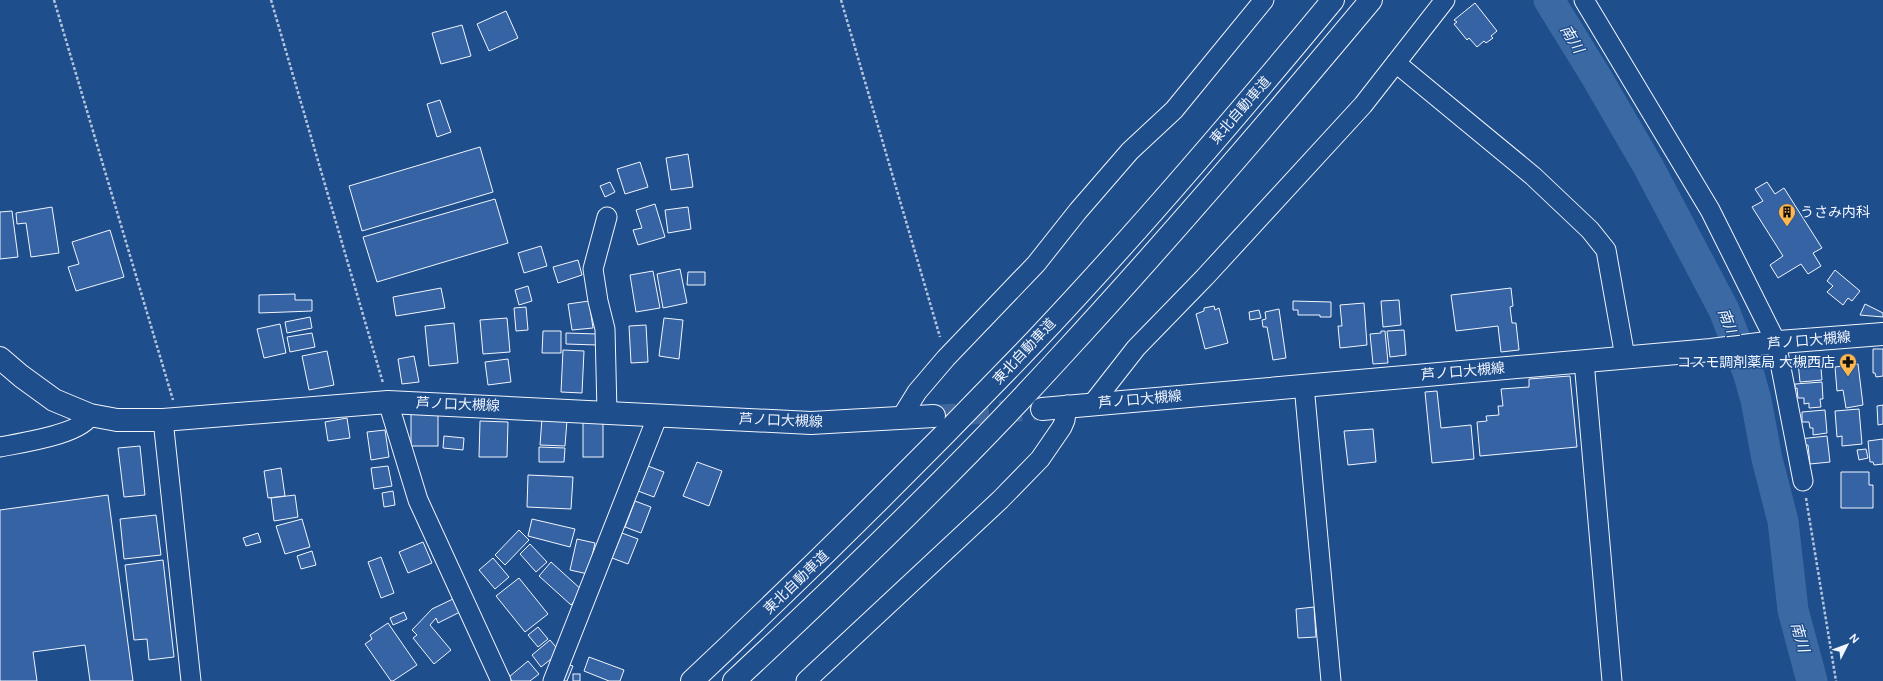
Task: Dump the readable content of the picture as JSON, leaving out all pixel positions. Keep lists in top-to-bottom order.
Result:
{
  "streets": {
    "main road": ["東北自動車道", "芦ノ口大槻線"]
  },
  "water": ["南川"],
  "places": {
    "building": ["うさみ内科"],
    "pharmacy": ["コスモ調剤薬局 大槻西店"]
  },
  "north": "top right"
}
